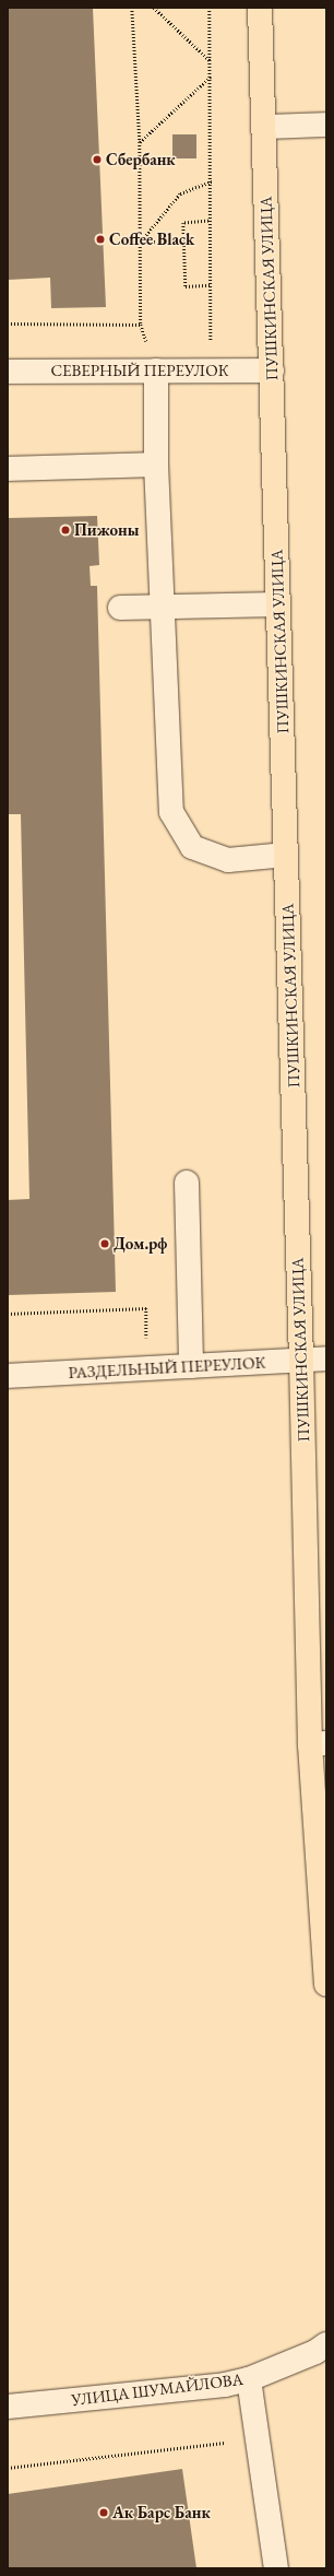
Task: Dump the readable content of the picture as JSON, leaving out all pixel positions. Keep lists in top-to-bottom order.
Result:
{
  "streets": {
    "main road": ["ПУШКИНСКАЯ УЛИЦА"],
    "street": ["СЕВЕРНЫЙ ПЕРЕУЛОК", "РАЗДЕЛЬНЫЙ ПЕРЕУЛОК", "УЛИЦА ШУМАЙЛОВА"]
  },
  "crossings": [
    ["ПУШКИНСКАЯ УЛИЦА", "СЕВЕРНЫЙ ПЕРЕУЛОК"],
    ["ПУШКИНСКАЯ УЛИЦА", "РАЗДЕЛЬНЫЙ ПЕРЕУЛОК"]
  ],
  "places": [
    "Сбербанк",
    "Coffee Black",
    "Пижоны",
    "Дом.рф",
    "Ак Барс Банк"
  ]
}
